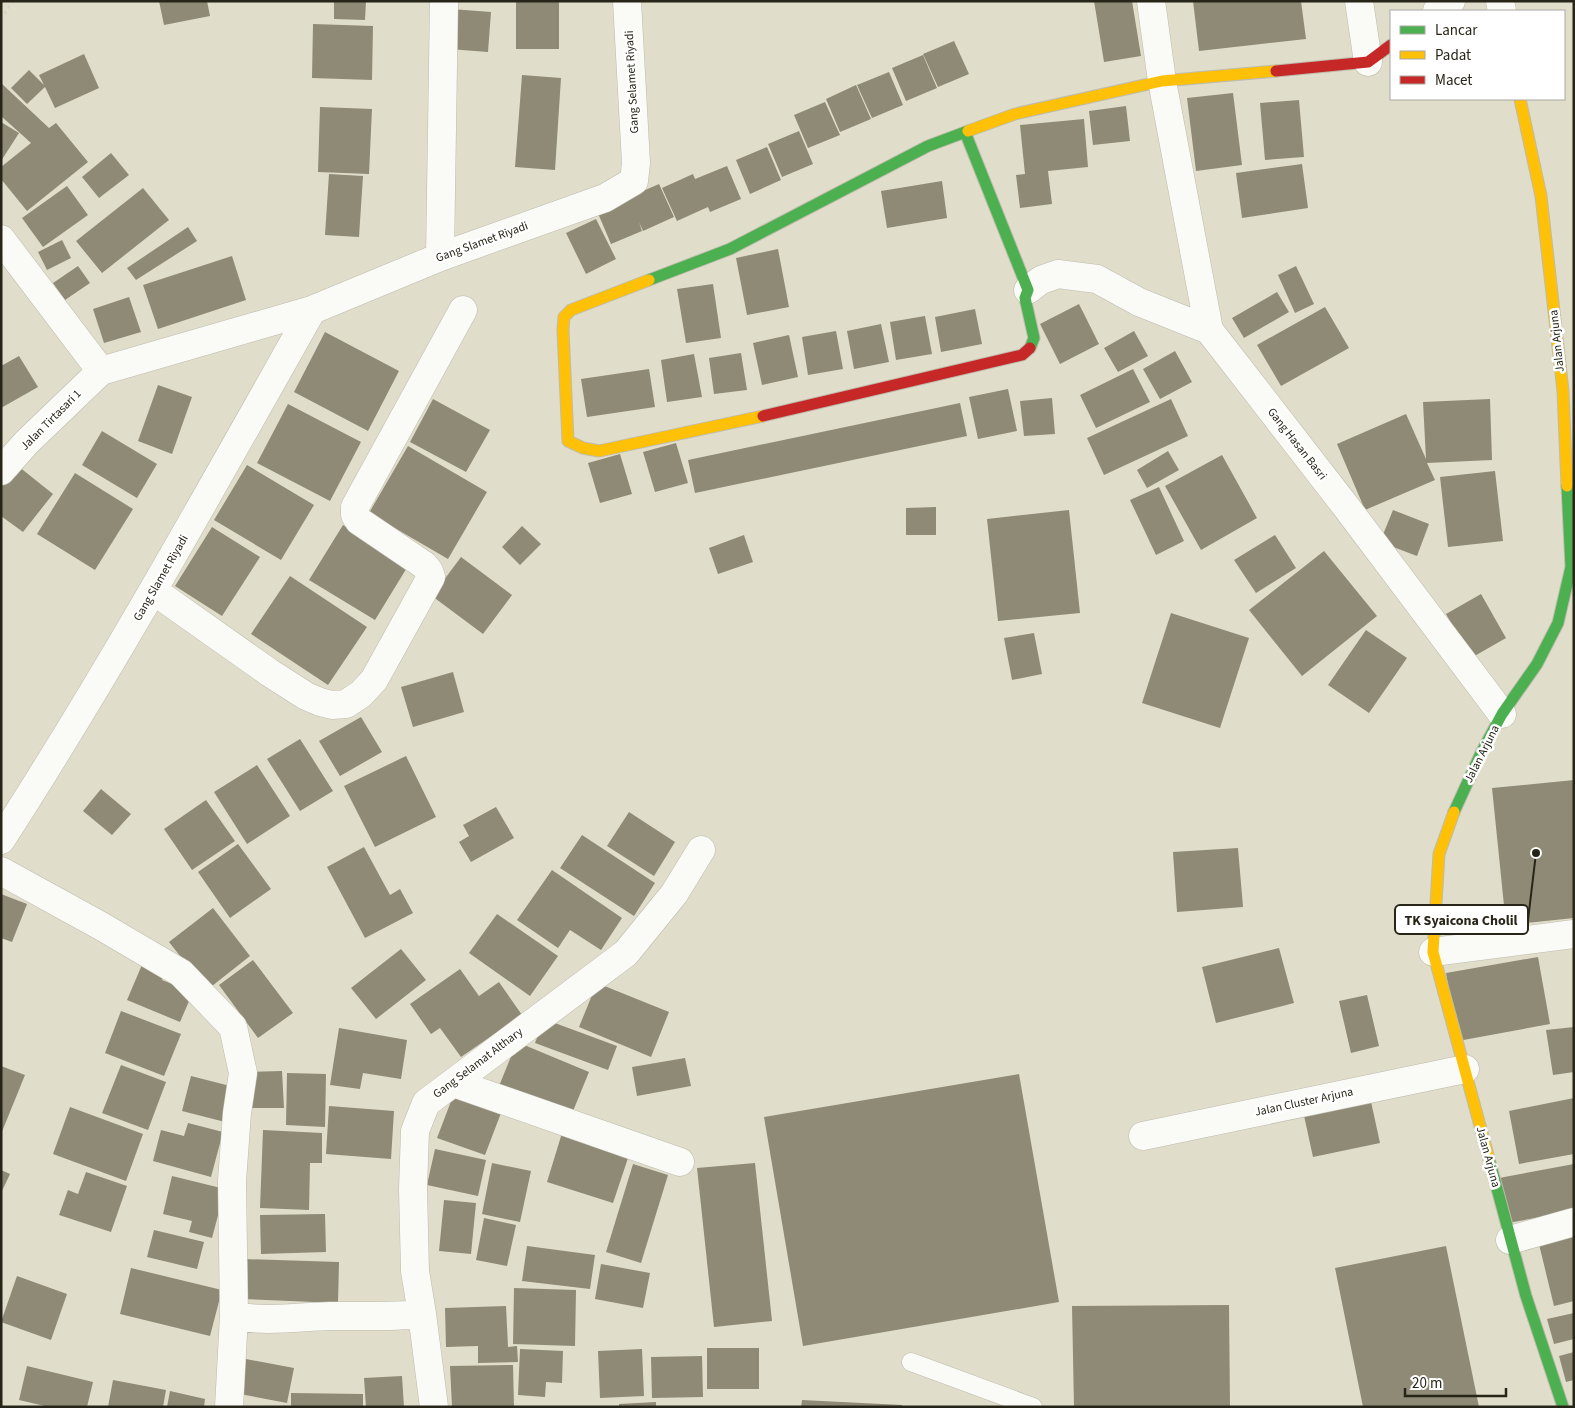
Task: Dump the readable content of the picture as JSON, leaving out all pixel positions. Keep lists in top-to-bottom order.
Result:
{
  "streets": {
    "street": [
      "Gang Selamet Riyadi",
      "Gang Slamet Riyadi",
      "Jalan Arjuna",
      "Jalan Tirtasari 1",
      "Gang Hasan Basri",
      "Gang Selamat Althary",
      "Jalan Cluster Arjuna"
    ]
  },
  "crossings": [
    ["Gang Selamet Riyadi", "Gang Slamet Riyadi"],
    ["Gang Slamet Riyadi", "Jalan Tirtasari 1"],
    ["Jalan Arjuna", "Gang Hasan Basri"],
    ["Jalan Arjuna", "Jalan Cluster Arjuna"]
  ],
  "places": ["TK Syaicona Cholil"],
  "legend": ["Lancar", "Padat", "Macet"],
  "scale_bar": "20 m"
}
